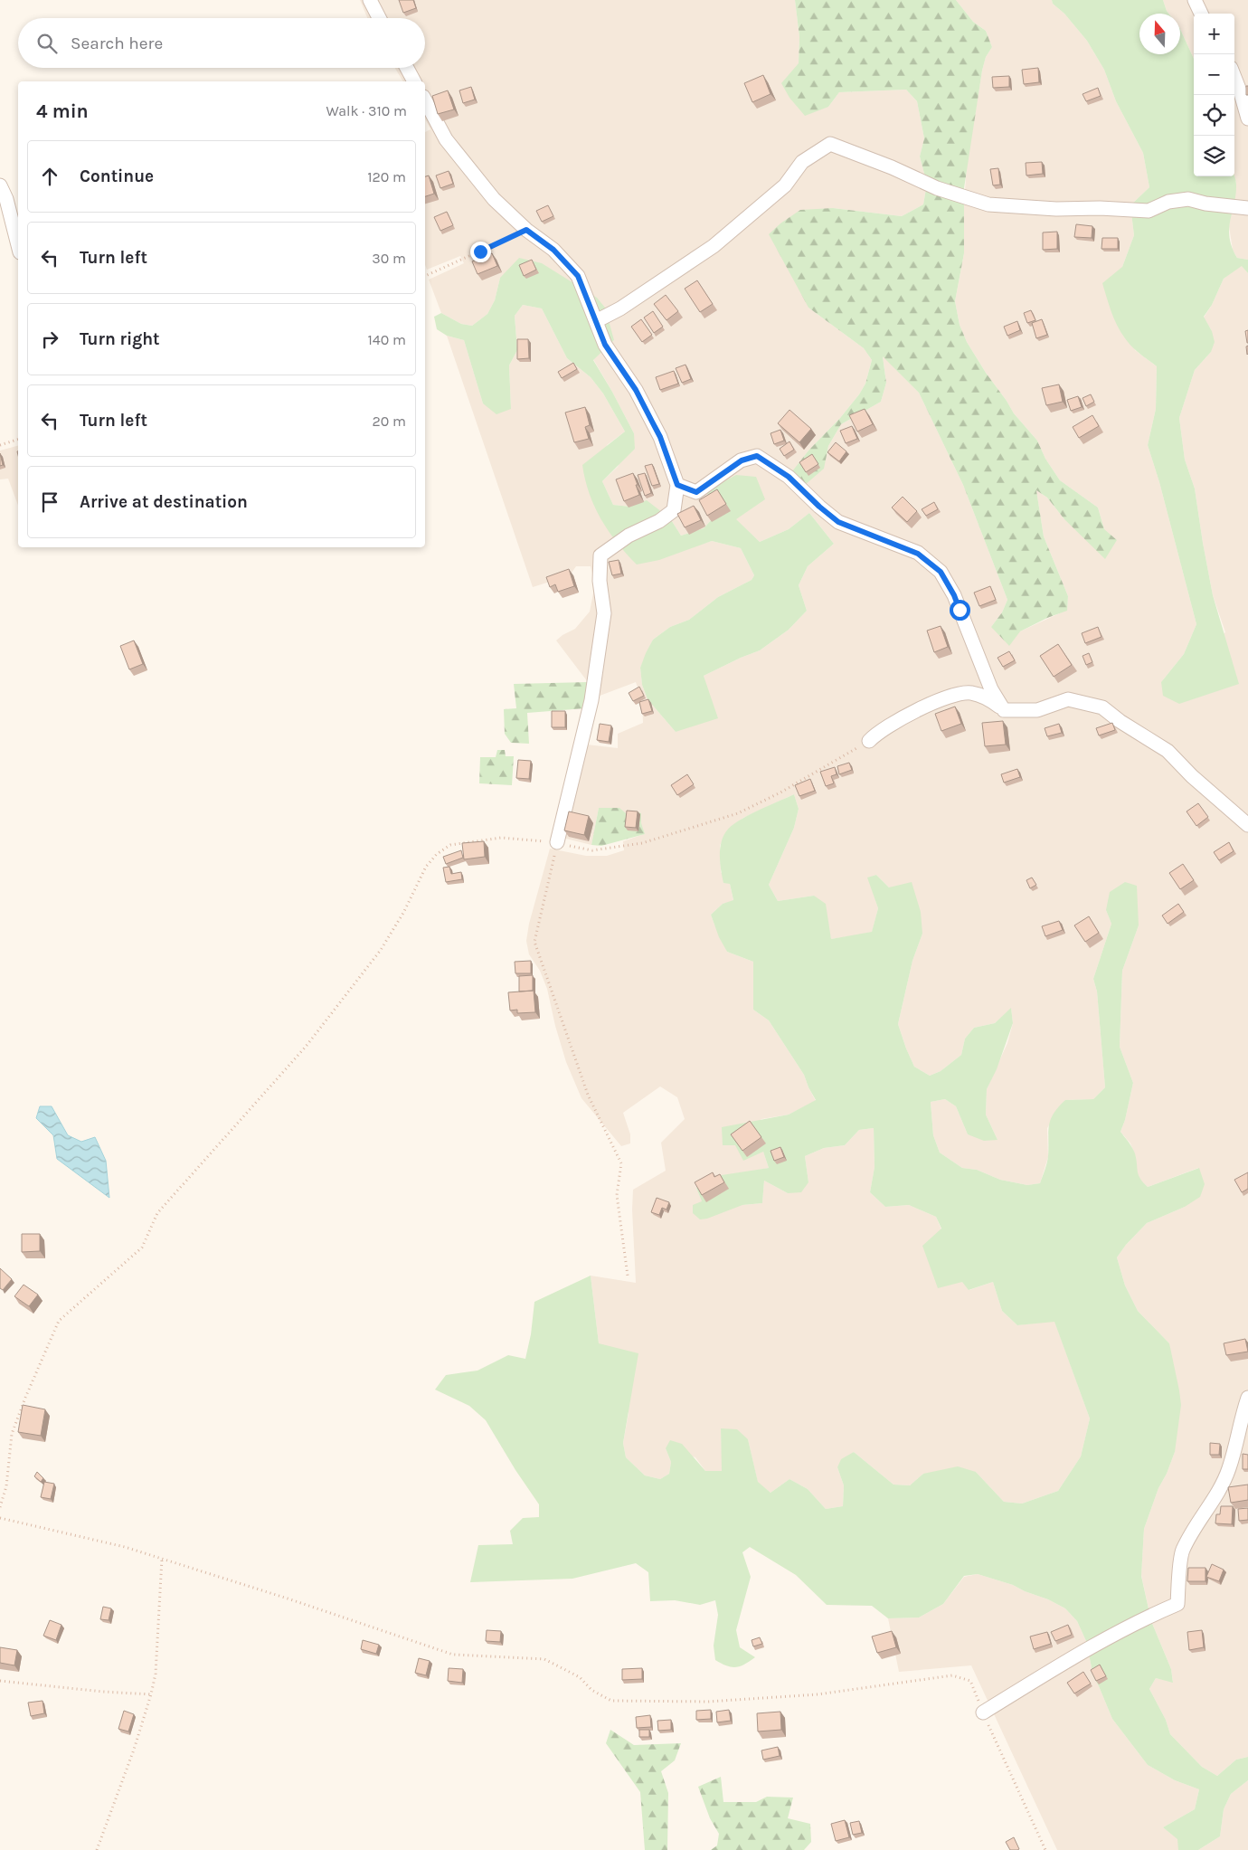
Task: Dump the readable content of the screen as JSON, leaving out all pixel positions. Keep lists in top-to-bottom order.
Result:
{
  "north": "top",
  "page": {
    "map_buttons": ["+", "−"],
    "search": "Search here",
    "heading": ["4 min", "Walk · 310 m"],
    "list": [
      ["Continue", "120 m"],
      ["Turn left", "30 m"],
      ["Turn right", "140 m"],
      ["Turn left", "20 m"],
      "Arrive at destination"
    ]
  }
}
